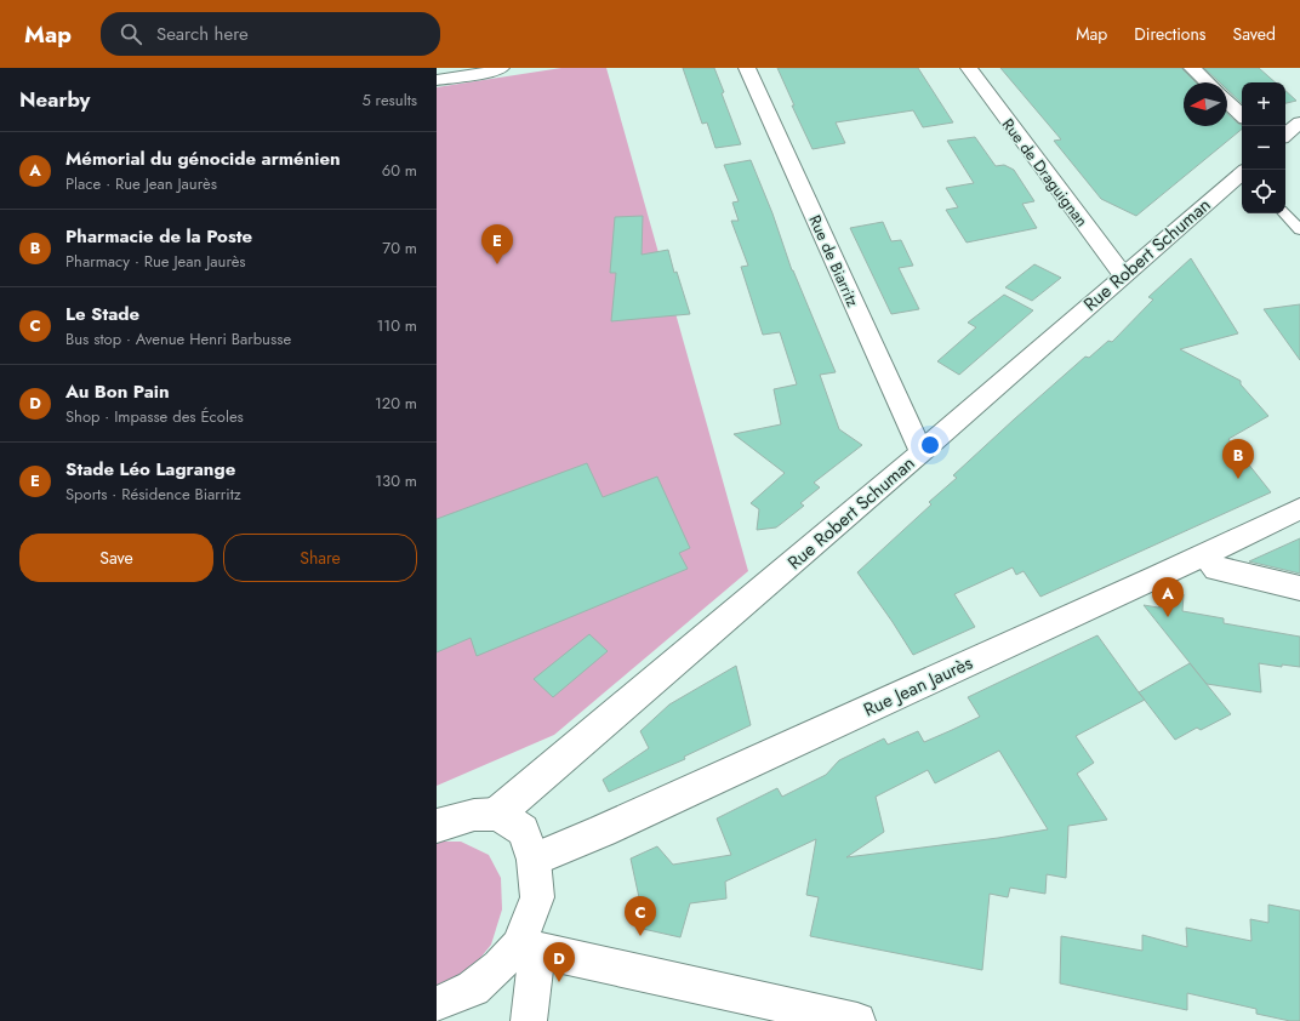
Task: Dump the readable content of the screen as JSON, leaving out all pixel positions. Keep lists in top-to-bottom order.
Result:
{
  "streets": {
    "street": [
      "Rue de Draguignan",
      "Rue Robert Schuman",
      "Rue de Biarritz",
      "Rue Jean Jaurès"
    ]
  },
  "crossings": [
    ["Rue de Draguignan", "Rue Robert Schuman"],
    ["Rue Robert Schuman", "Rue de Biarritz"]
  ],
  "north": "left",
  "page": {
    "header": "Map",
    "search": "Search here",
    "nav": ["Map", "Directions", "Saved"],
    "heading": ["Nearby", "5 results"],
    "map_buttons": ["+", "−"],
    "list": [
      {
        "mark": "A",
        "name": "Mémorial du génocide arménien",
        "note": "Place · Rue Jean Jaurès",
        "value": "60 m"
      },
      {
        "mark": "B",
        "name": "Pharmacie de la Poste",
        "note": "Pharmacy · Rue Jean Jaurès",
        "value": "70 m"
      },
      {
        "mark": "C",
        "name": "Le Stade",
        "note": "Bus stop · Avenue Henri Barbusse",
        "value": "110 m"
      },
      {
        "mark": "D",
        "name": "Au Bon Pain",
        "note": "Shop · Impasse des Écoles",
        "value": "120 m"
      },
      {
        "mark": "E",
        "name": "Stade Léo Lagrange",
        "note": "Sports · Résidence Biarritz",
        "value": "130 m"
      }
    ],
    "pins": [
      "E",
      "B",
      "A",
      "C",
      "D"
    ],
    "buttons": ["Save", "Share"]
  }
}
